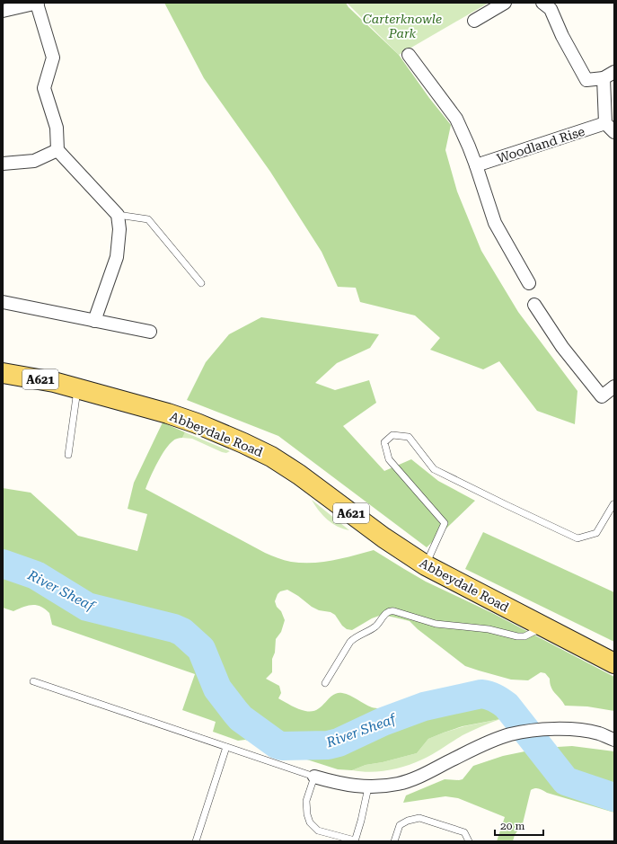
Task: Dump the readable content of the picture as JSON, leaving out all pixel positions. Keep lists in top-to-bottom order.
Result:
{
  "streets": {
    "main road": ["A621", "Abbeydale Road"],
    "street": ["Woodland Rise"]
  },
  "water": ["River Sheaf"],
  "parks": ["Carterknowle Park"],
  "scale_bar": "20 m"
}
